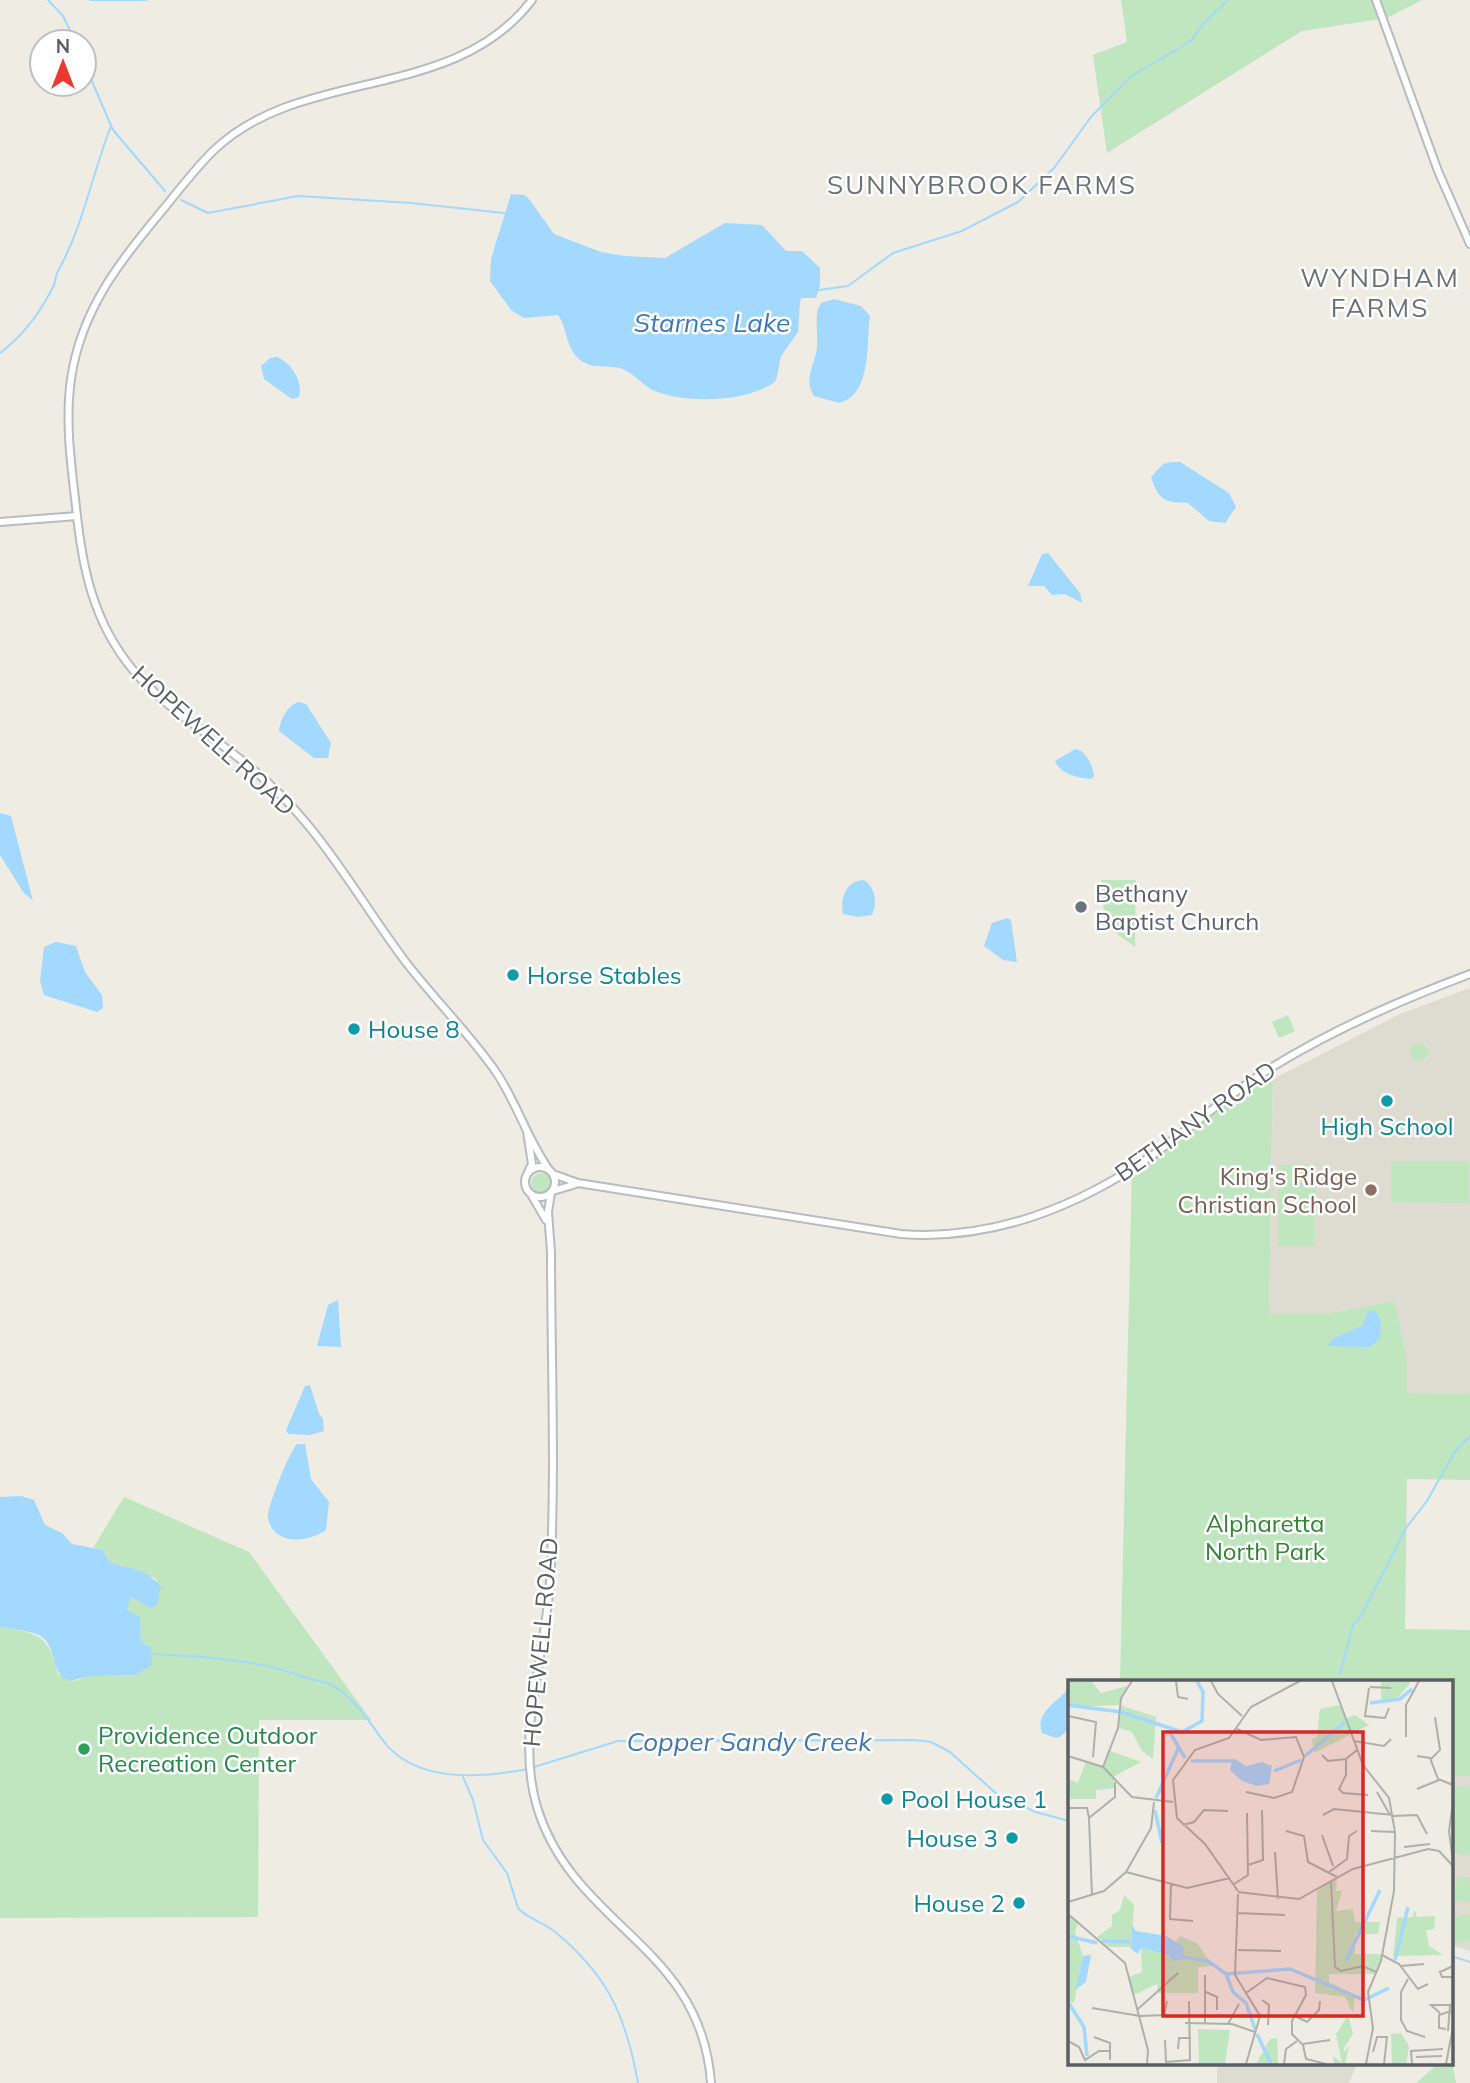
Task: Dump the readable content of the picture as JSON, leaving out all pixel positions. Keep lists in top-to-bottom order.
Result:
{
  "streets": {
    "street": ["HOPEWELL ROAD", "BETHANY ROAD"]
  },
  "crossings": [
    ["HOPEWELL ROAD", "BETHANY ROAD"]
  ],
  "districts": ["SUNNYBROOK FARMS", "WYNDHAM FARMS"],
  "water": ["Starnes Lake", "Copper Sandy Creek"],
  "parks": ["Alpharetta North Park"],
  "places": [
    "Bethany Baptist Church",
    "Horse Stables",
    "House 8",
    "High School",
    "King's Ridge Christian School",
    "Providence Outdoor Recreation Center",
    "Pool House 1",
    "House 3",
    "House 2"
  ],
  "north": "top"
}
